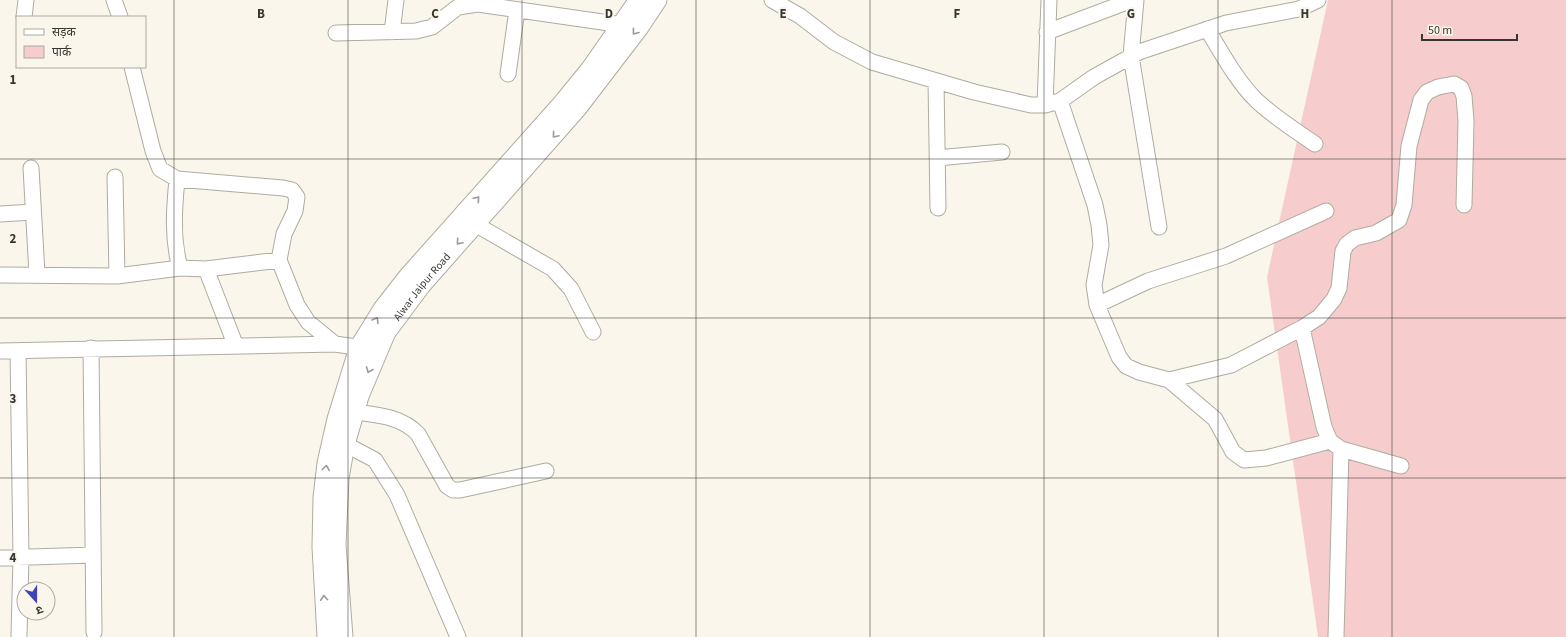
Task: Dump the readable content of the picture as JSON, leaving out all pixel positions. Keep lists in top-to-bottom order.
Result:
{
  "streets": {
    "main road": ["Alwar Jaipur Road"]
  },
  "legend": ["सड़क", "पार्क"],
  "scale_bar": "50 m",
  "north": "bottom",
  "grid": {
    "columns": [
      "B",
      "C",
      "D",
      "E",
      "F",
      "G",
      "H"
    ],
    "rows": [
      "1",
      "2",
      "3",
      "4"
    ]
  }
}
